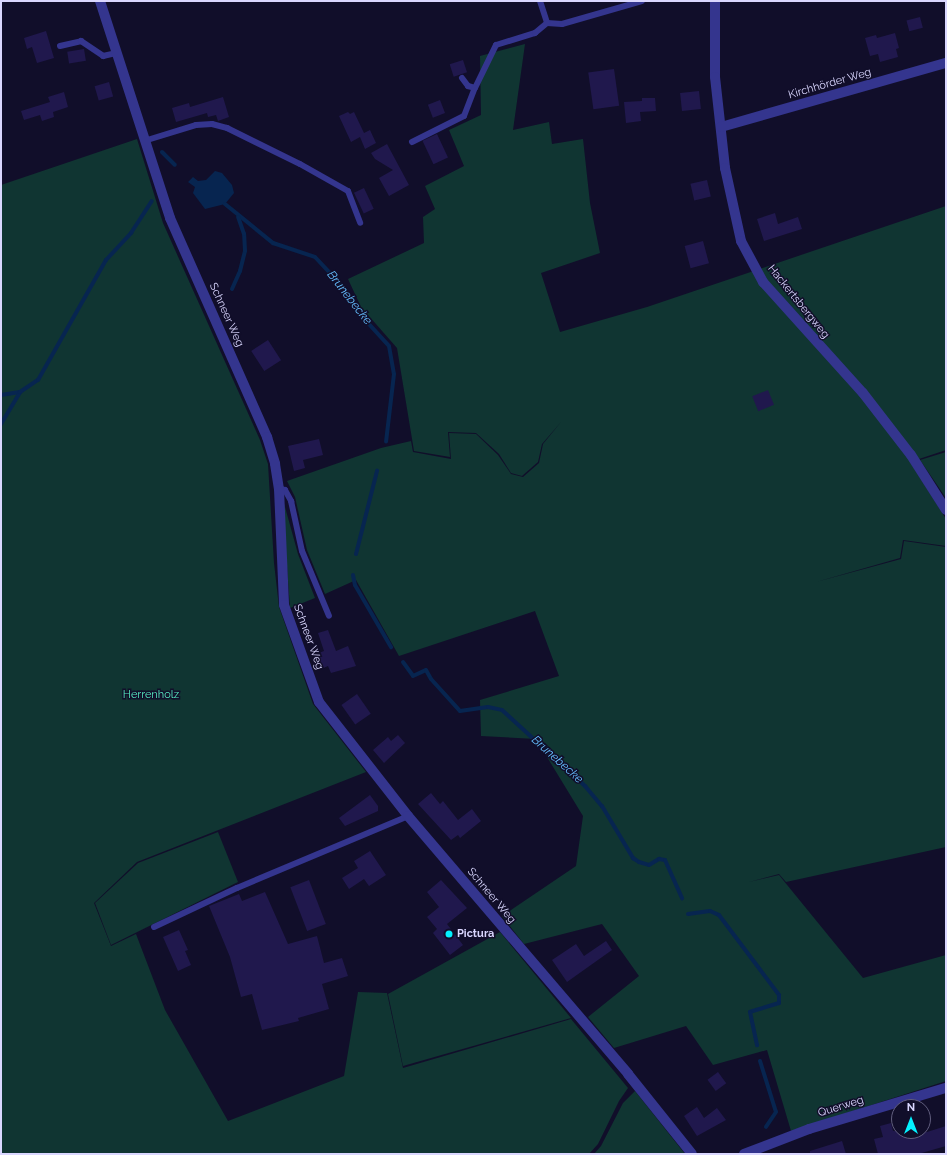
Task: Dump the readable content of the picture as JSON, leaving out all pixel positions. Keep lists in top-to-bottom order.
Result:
{
  "streets": {
    "street": [
      "Kirchhörder Weg",
      "Hackertsbergweg",
      "Schneer Weg",
      "Querweg"
    ]
  },
  "crossings": [
    ["Kirchhörder Weg", "Hackertsbergweg"]
  ],
  "water": ["Brunebecke"],
  "parks": ["Herrenholz"],
  "places": ["Pictura"],
  "north": "top"
}
